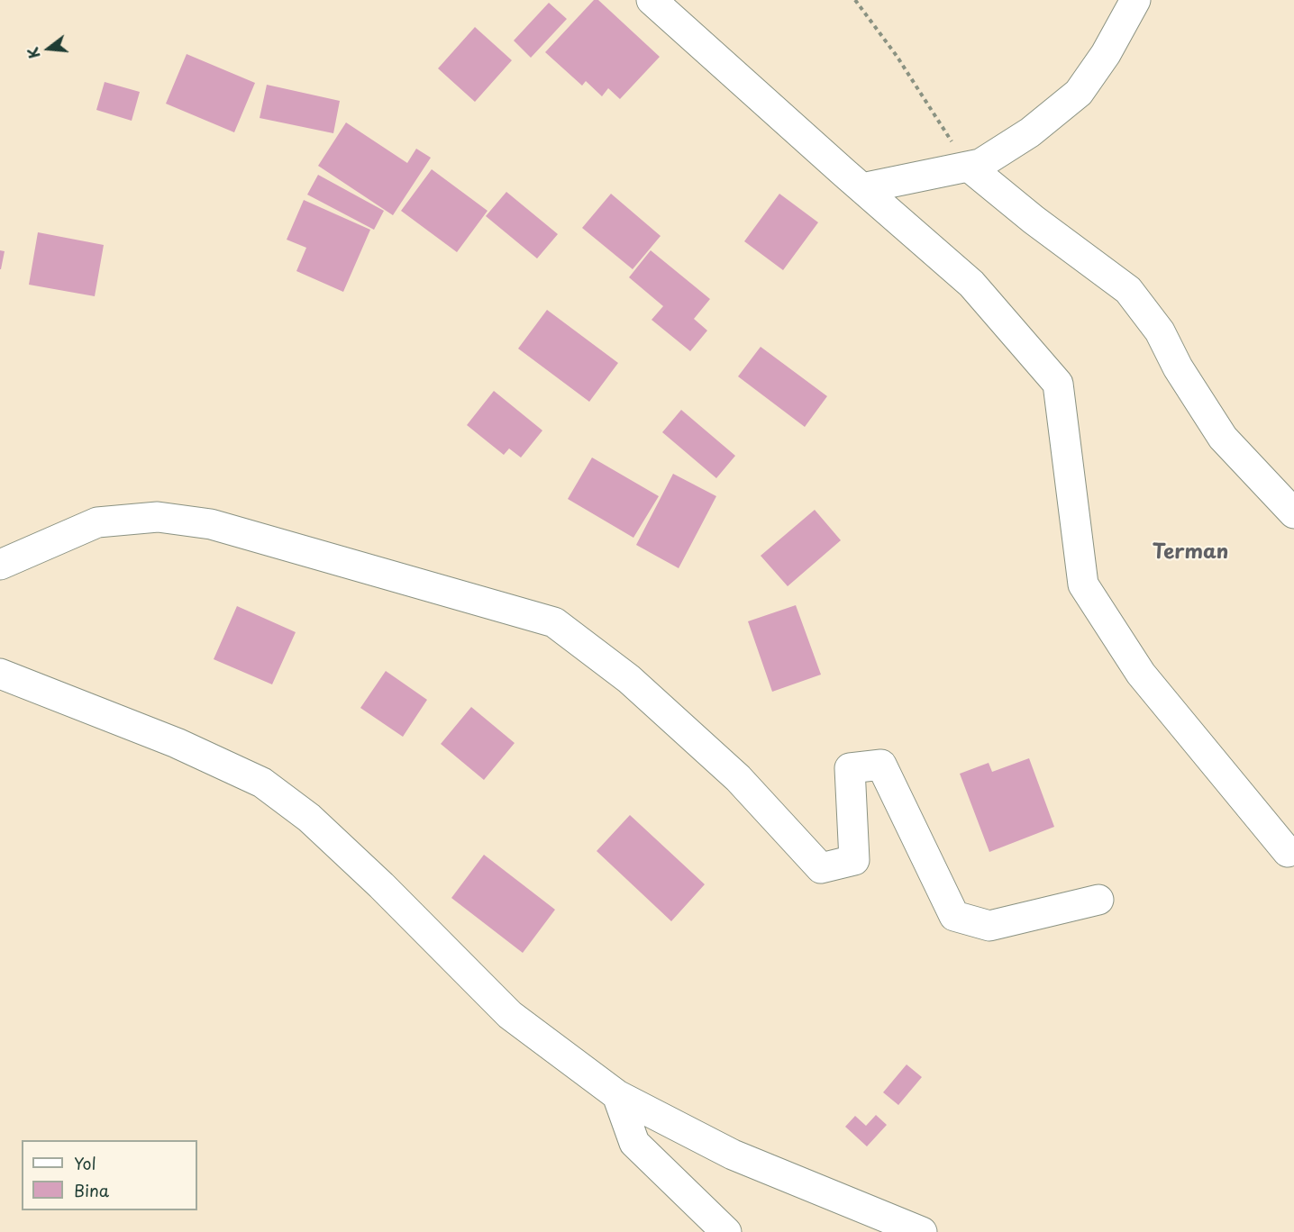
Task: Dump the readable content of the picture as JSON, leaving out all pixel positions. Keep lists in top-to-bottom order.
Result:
{
  "districts": ["Terman"],
  "legend": ["Yol", "Bina"],
  "north": "left"
}
